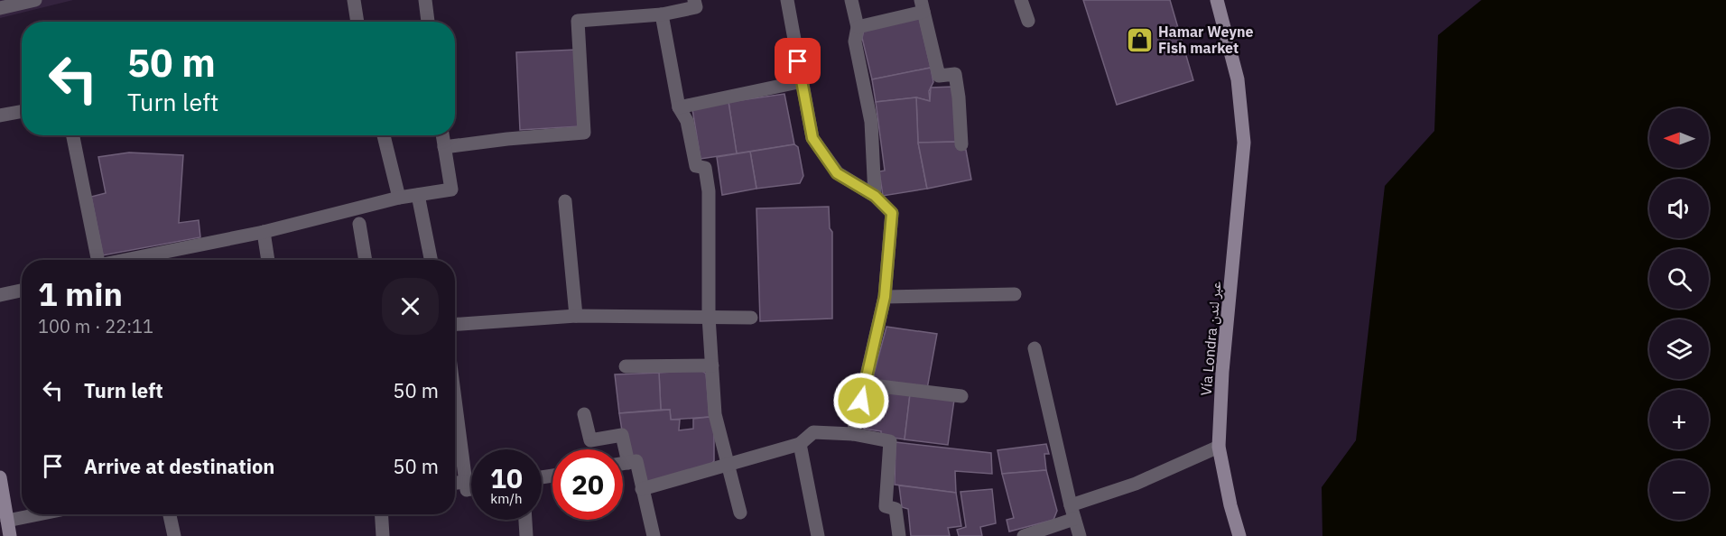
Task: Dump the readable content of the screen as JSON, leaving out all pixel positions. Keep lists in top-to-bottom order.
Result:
{
  "streets": {
    "main road": ["Vía Londra عبر لندن"]
  },
  "places": {
    "shop": ["Hamar Weyne Fish market"]
  },
  "north": "left",
  "page": {
    "turn": ["50 m", "Turn left"],
    "map_buttons": ["+", "−"],
    "heading": ["1 min", "100 m · 22:11"],
    "list": [
      {
        "name": "Turn left",
        "value": "50 m"
      },
      {
        "name": "Arrive at destination",
        "value": "50 m"
      }
    ],
    "speed": "10 km/h",
    "limit": "20"
  }
}
